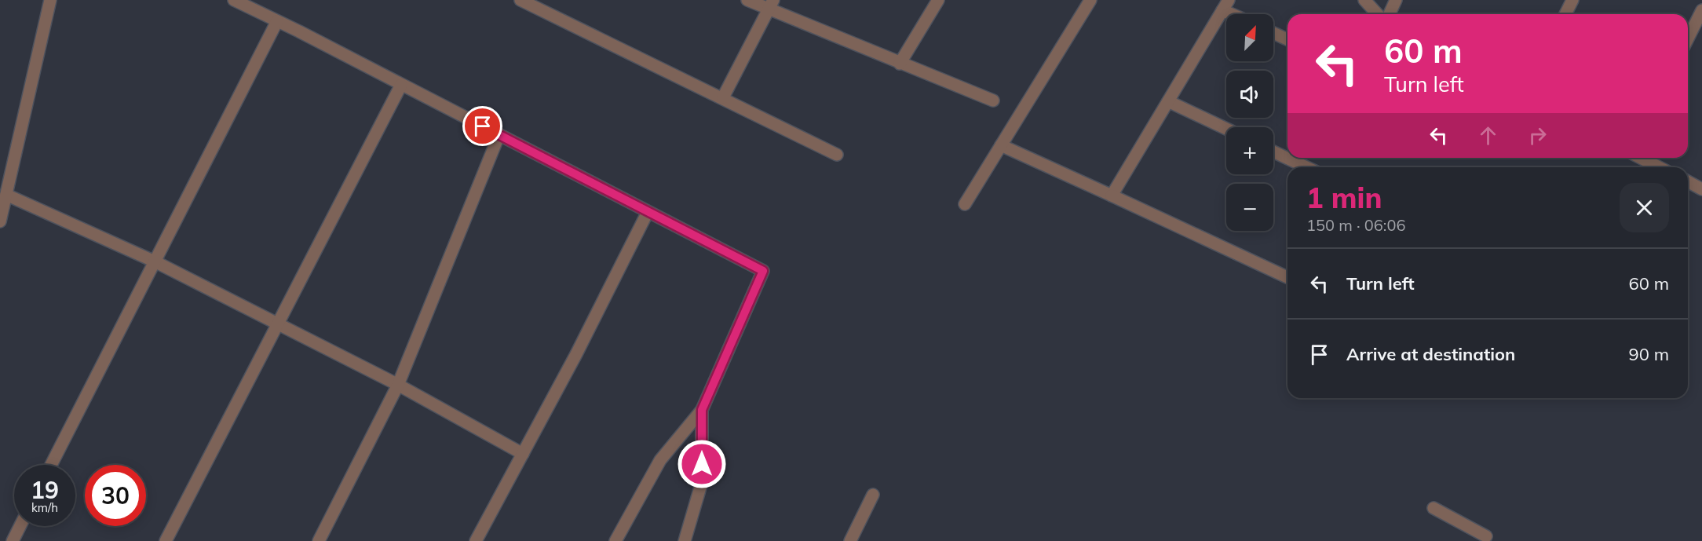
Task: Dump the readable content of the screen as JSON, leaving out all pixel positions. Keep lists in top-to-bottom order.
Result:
{
  "north": "top right",
  "page": {
    "map_buttons": ["+", "−"],
    "turn": ["60 m", "Turn left"],
    "heading": ["1 min", "150 m · 06:06"],
    "list": [
      {
        "name": "Turn left",
        "value": "60 m"
      },
      {
        "name": "Arrive at destination",
        "value": "90 m"
      }
    ],
    "speed": "19 km/h",
    "limit": "30"
  }
}
